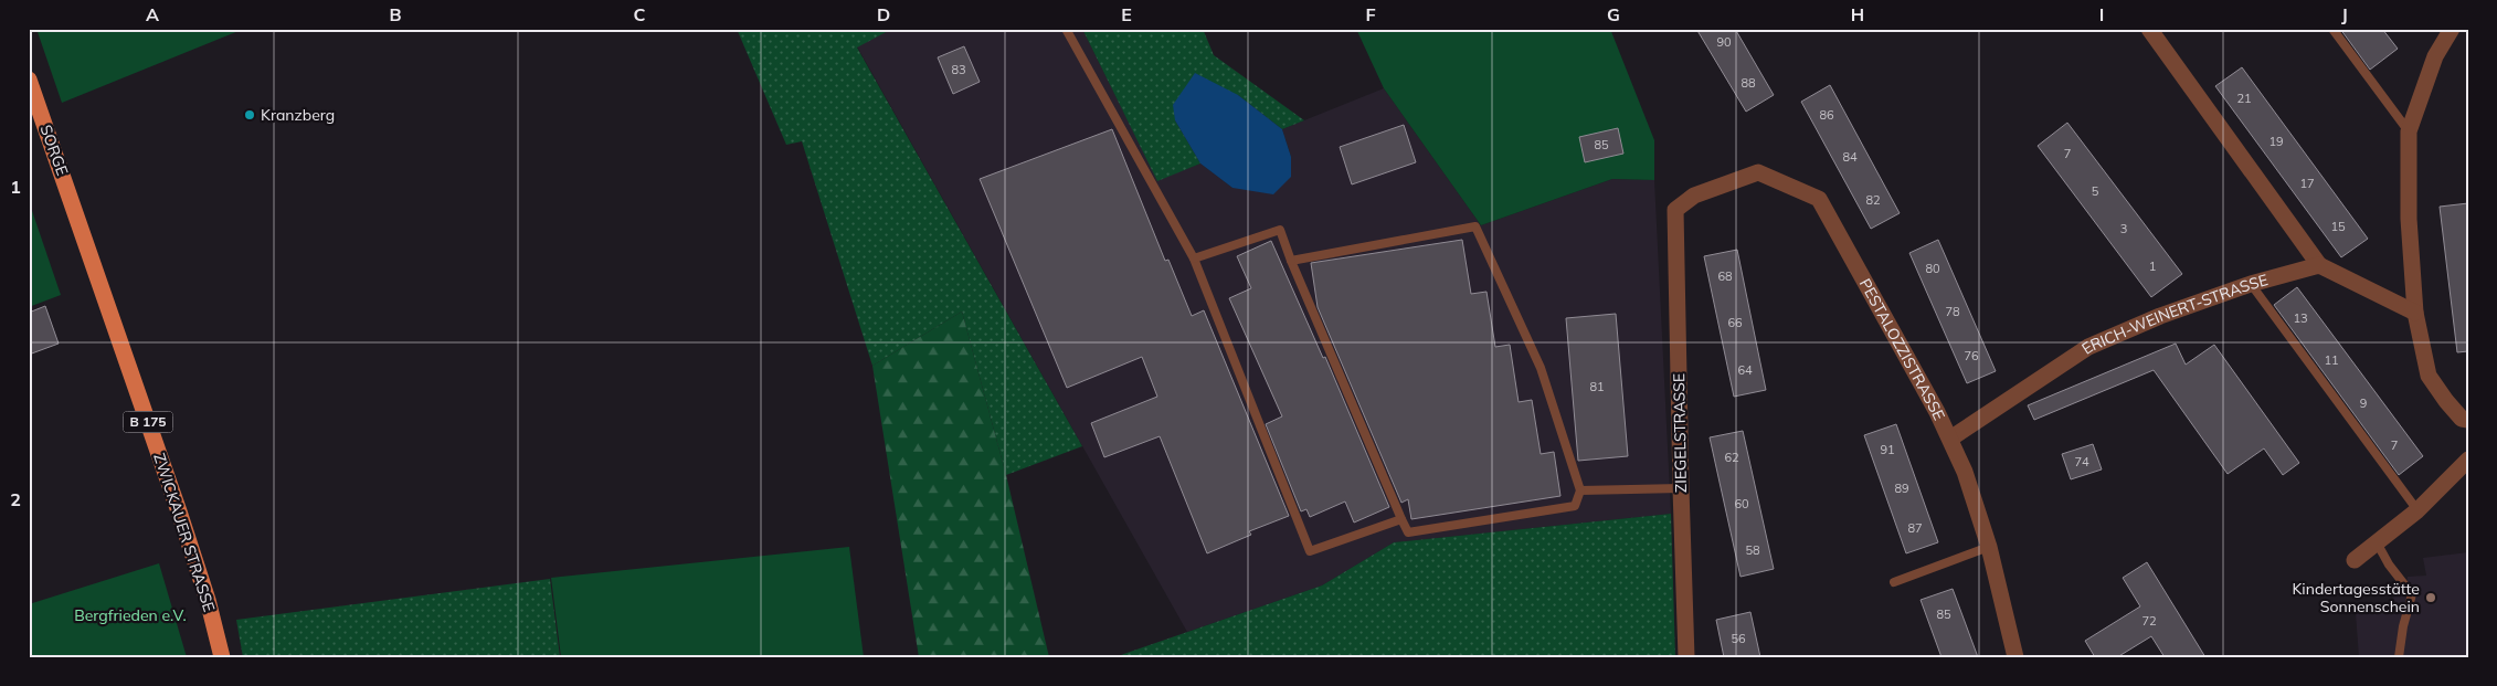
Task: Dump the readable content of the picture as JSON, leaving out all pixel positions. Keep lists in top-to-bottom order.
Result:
{
  "streets": {
    "main road": ["SORGE", "B 175", "ZWICKAUER STRASSE"],
    "street": ["ERICH-WEINERT-STRASSE", "PESTALOZZISTRASSE", "ZIEGELSTRASSE"]
  },
  "crossings": [
    ["SORGE", "ZWICKAUER STRASSE"],
    ["ERICH-WEINERT-STRASSE", "PESTALOZZISTRASSE"],
    ["PESTALOZZISTRASSE", "ZIEGELSTRASSE"]
  ],
  "parks": ["Bergfrieden e.V."],
  "places": ["Kranzberg", "Kindertagesstätte Sonnenschein"],
  "house_numbers": [
    "90",
    "83",
    "88",
    "21",
    "86",
    "19",
    "85",
    "7",
    "84",
    "17",
    "5",
    "82",
    "15",
    "3",
    "1",
    "80",
    "68",
    "78",
    "13",
    "66",
    "76",
    "11",
    "64",
    "81",
    "9",
    "7",
    "91",
    "62",
    "74",
    "89",
    "60",
    "87",
    "58",
    "85",
    "72",
    "56"
  ],
  "grid": {
    "columns": [
      "A",
      "B",
      "C",
      "D",
      "E",
      "F",
      "G",
      "H",
      "I",
      "J"
    ],
    "rows": ["1", "2"]
  }
}
